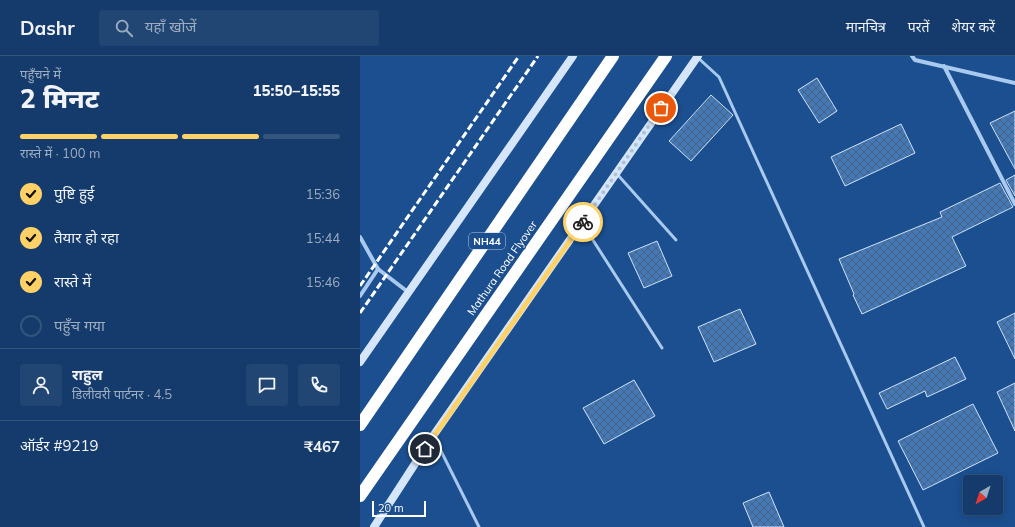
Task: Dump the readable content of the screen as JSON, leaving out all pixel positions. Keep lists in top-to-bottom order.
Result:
{
  "streets": {
    "highway": ["NH44", "Mathura Road Flyover"]
  },
  "scale_bar": "20 m",
  "north": "bottom left",
  "page": {
    "header": "Dashr",
    "search": "यहाँ खोजें",
    "nav": ["मानचित्र", "परतें", "शेयर करें"],
    "heading": ["2 मिनट", "पहुँचने में", "15:50–15:55"],
    "panel": [
      "राहुल",
      "डिलीवरी पार्टनर · 4.5",
      "ऑर्डर #9219",
      "₹467"
    ],
    "bar": "रास्ते में · 100 m",
    "list": [
      ["पुष्टि हुई", "15:36"],
      ["तैयार हो रहा", "15:44"],
      ["रास्ते में", "15:46"],
      "पहुँच गया"
    ],
    "scale": "20 m"
  }
}
